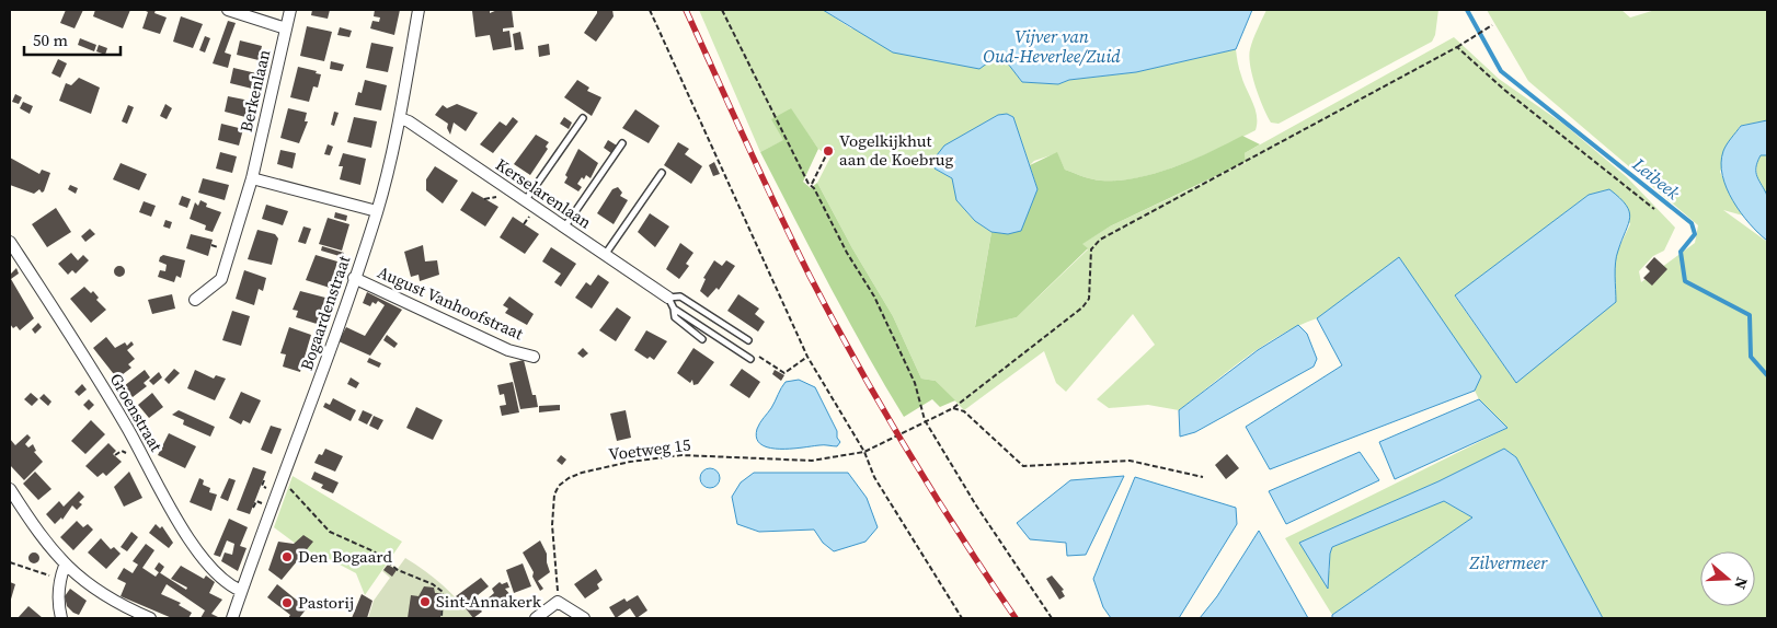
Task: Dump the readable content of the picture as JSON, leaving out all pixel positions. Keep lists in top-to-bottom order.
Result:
{
  "streets": {
    "street": [
      "Berkenlaan",
      "Kerselarenlaan",
      "August Vanhoofstraat",
      "Bogaardenstraat",
      "Groenstraat"
    ],
    "path": ["Voetweg 15"]
  },
  "crossings": [
    ["Kerselarenlaan", "Bogaardenstraat"],
    ["August Vanhoofstraat", "Bogaardenstraat"],
    ["Bogaardenstraat", "Groenstraat"]
  ],
  "water": ["Vijver van Oud-Heverlee/Zuid", "Leibeek", "Zilvermeer"],
  "places": [
    "Vogelkijkhut aan de Koebrug",
    "Den Bogaard",
    "Sint-Annakerk",
    "Pastorij"
  ],
  "scale_bar": "50 m",
  "north": "right"
}
